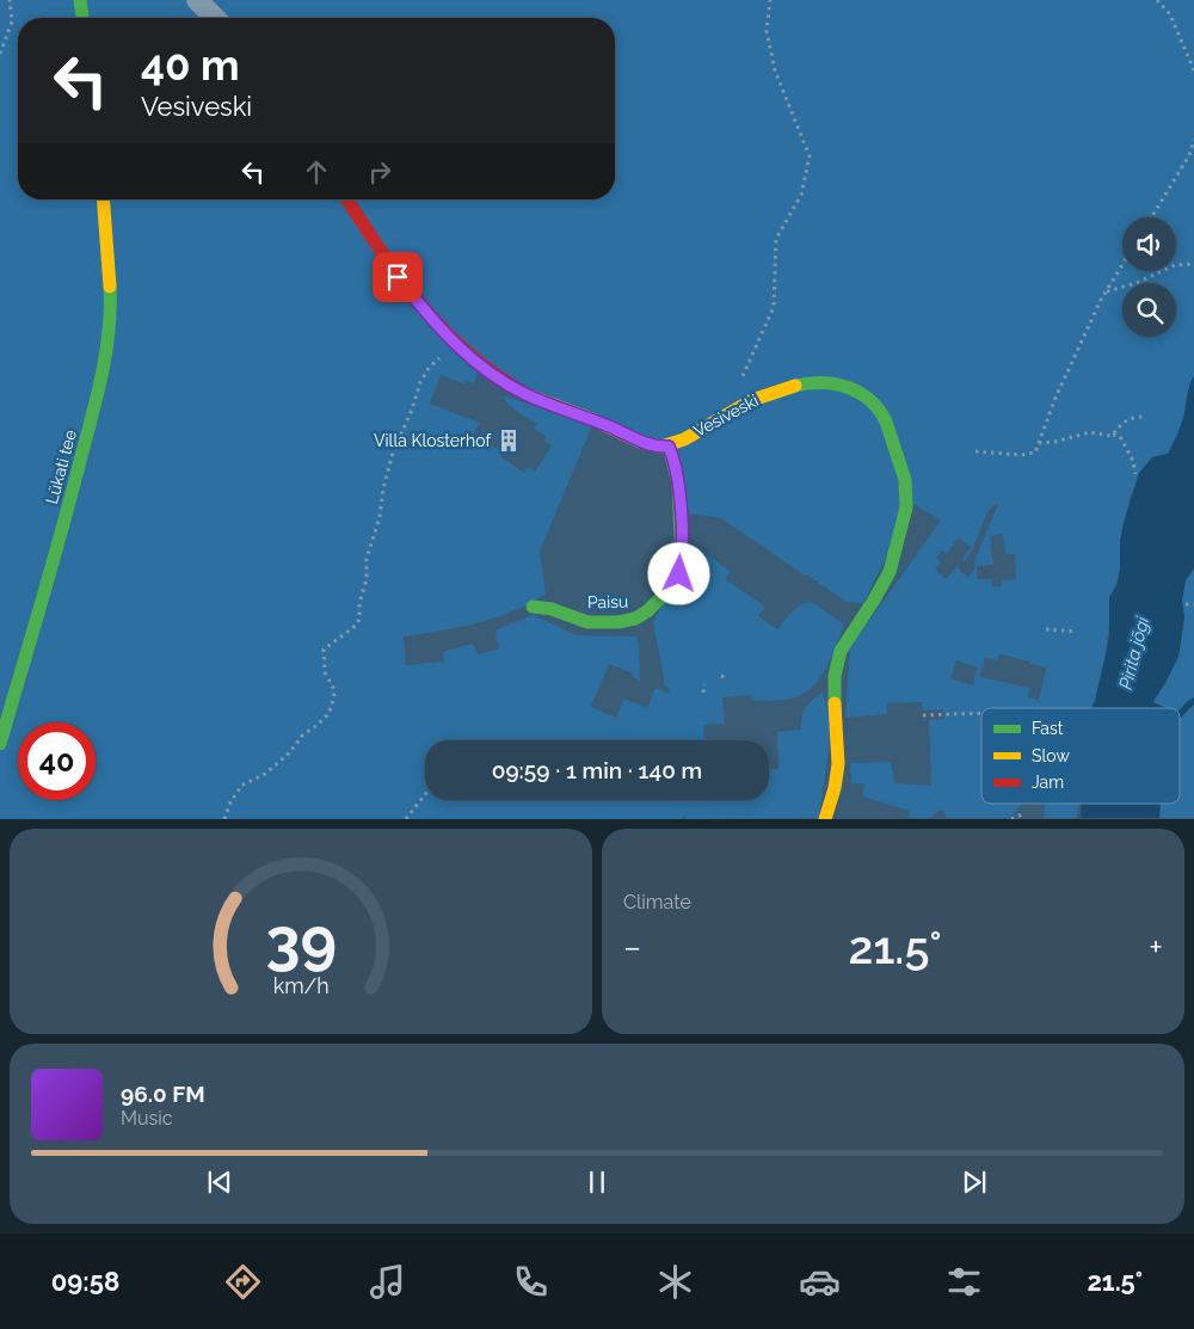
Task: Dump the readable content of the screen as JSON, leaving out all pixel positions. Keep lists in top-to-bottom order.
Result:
{
  "streets": {
    "street": ["Vesiveski", "Lükati tee", "Paisu"]
  },
  "crossings": [
    ["Vesiveski", "Paisu"]
  ],
  "water": ["Pirita jõgi"],
  "places": {
    "building": ["Villa Klosterhof"]
  },
  "legend": ["Fast", "Slow", "Jam"],
  "page": {
    "turn": ["40 m", "Vesiveski"],
    "limit": "40",
    "trip": "09:59 · 1 min · 140 m",
    "tile": "Climate",
    "heat": ["−", "21.5°", "+"],
    "song": ["96.0 FM", "Music"],
    "tabs": ["09:58", "21.5°"],
    "gauge": ["39", "km/h"]
  }
}
